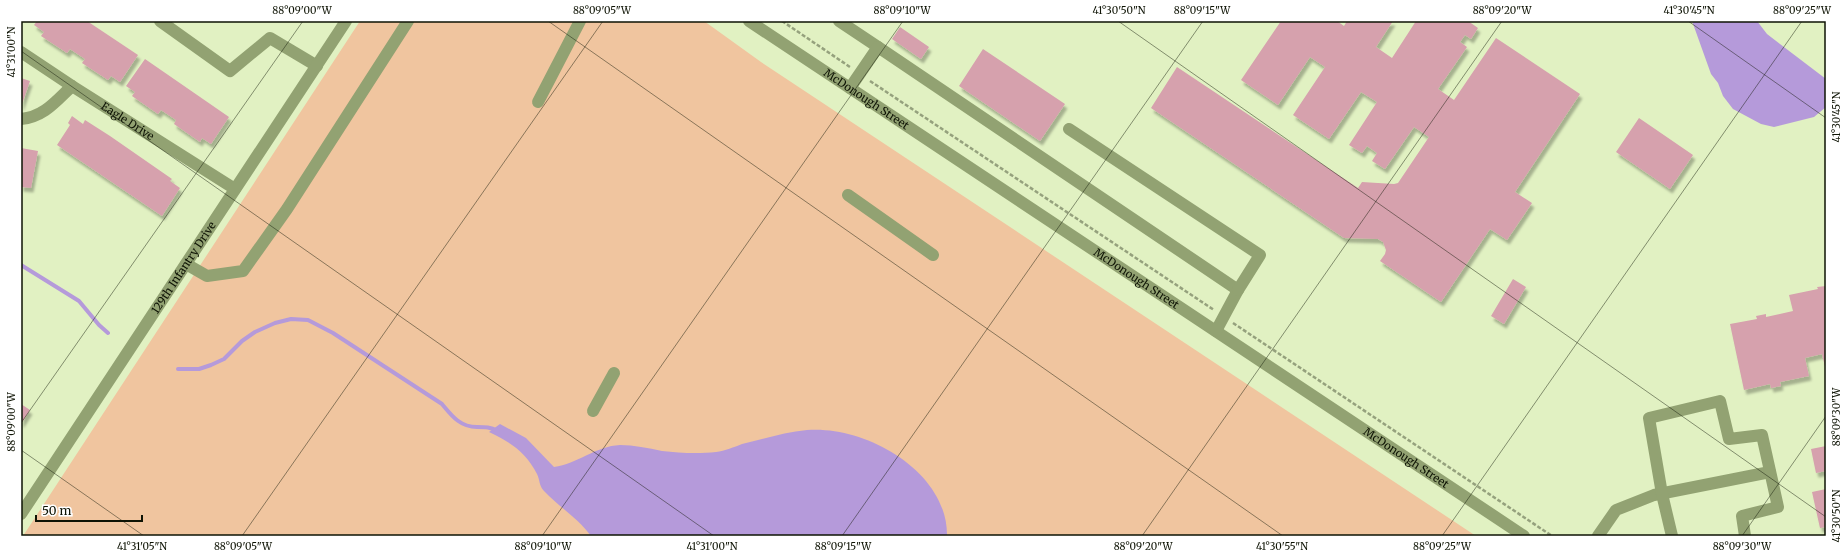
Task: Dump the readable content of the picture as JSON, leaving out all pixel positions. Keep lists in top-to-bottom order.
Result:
{
  "streets": {
    "street": ["McDonough Street", "Eagle Drive", "129th Infantry Drive"]
  },
  "crossings": [
    ["Eagle Drive", "129th Infantry Drive"]
  ],
  "scale_bar": "50 m",
  "coordinates": [
    "88°09'00\"W",
    "88°09'05\"W",
    "88°09'10\"W",
    "41°30'50\"N",
    "88°09'15\"W",
    "88°09'20\"W",
    "41°30'45\"N",
    "88°09'25\"W",
    "41°31'00\"N",
    "88°09'30\"W",
    "41°31'05\"N",
    "41°30'55\"N"
  ]
}
